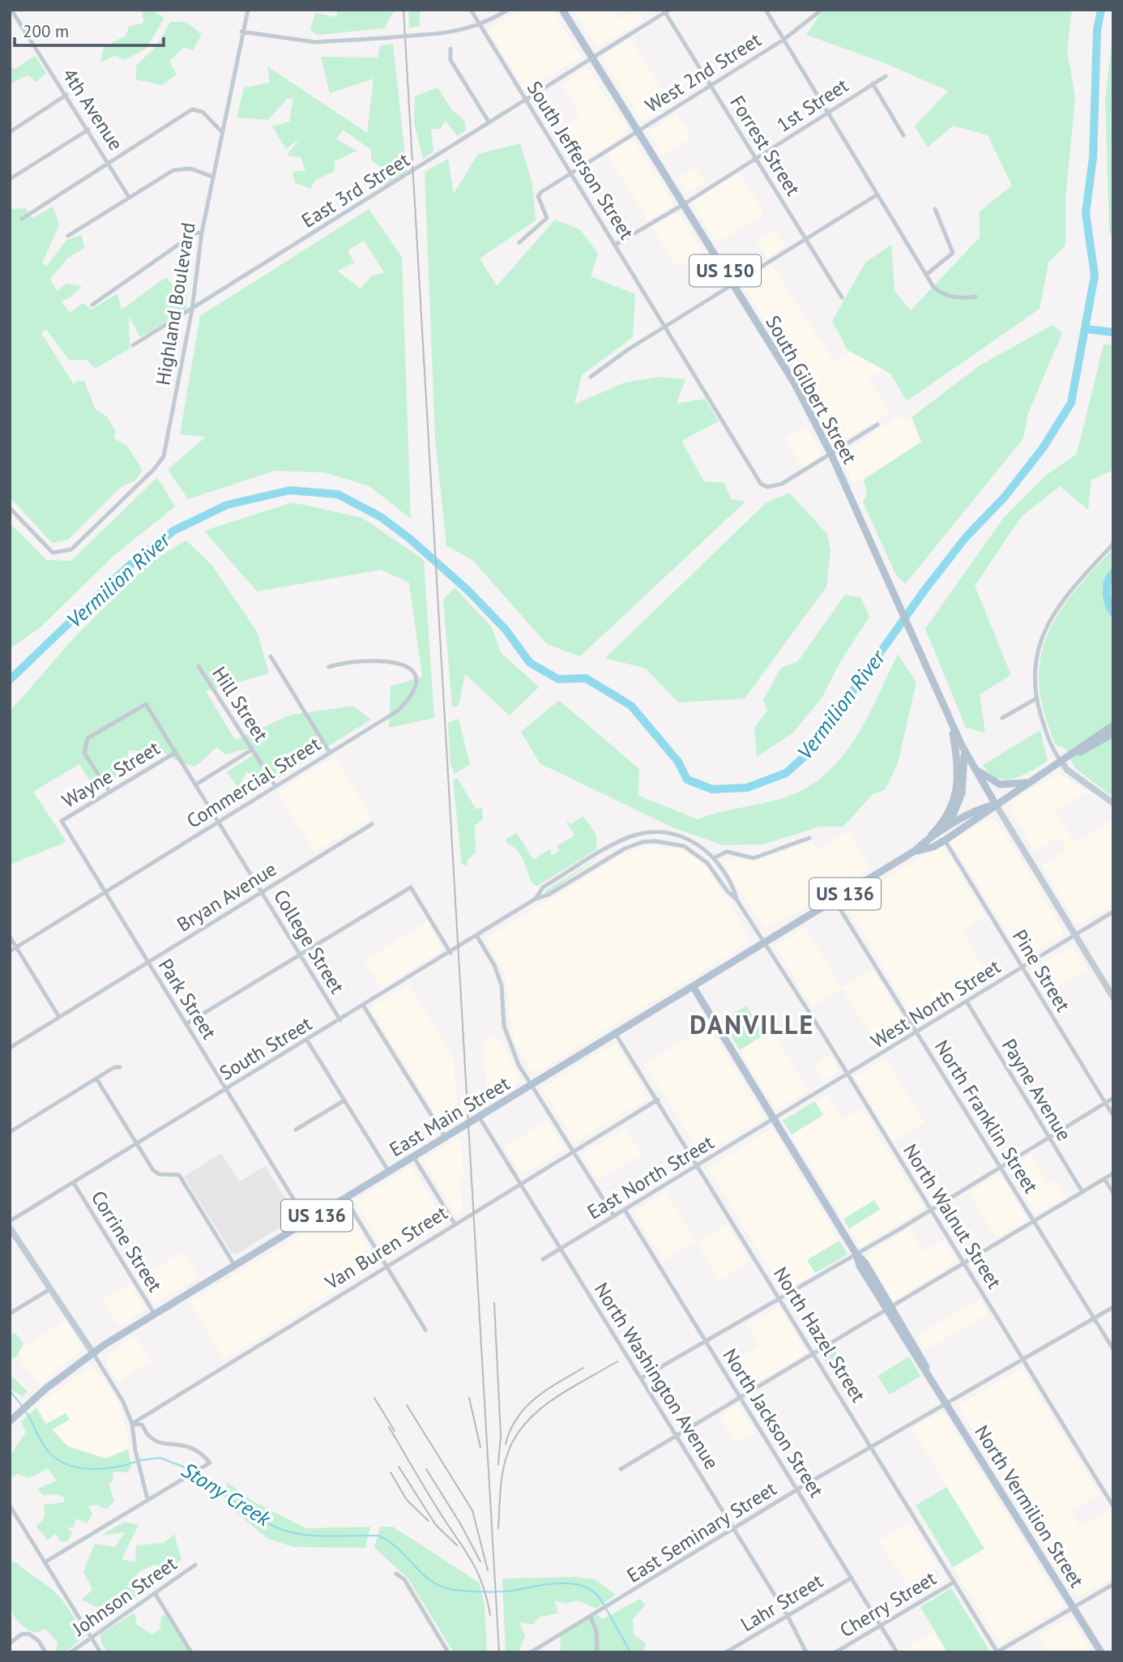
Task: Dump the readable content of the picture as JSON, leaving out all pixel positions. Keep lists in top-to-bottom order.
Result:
{
  "streets": {
    "main road": [
      "US 150",
      "South Gilbert Street",
      "US 136",
      "East Main Street",
      "North Vermilion Street"
    ],
    "street": [
      "West 2nd Street",
      "1st Street",
      "4th Avenue",
      "Forrest Street",
      "South Jefferson Street",
      "East 3rd Street",
      "Highland Boulevard",
      "Hill Street",
      "Wayne Street",
      "Commercial Street",
      "Bryan Avenue",
      "College Street",
      "Pine Street",
      "Park Street",
      "West North Street",
      "South Street",
      "Payne Avenue",
      "North Franklin Street",
      "East North Street",
      "North Walnut Street",
      "Corrine Street",
      "Van Buren Street",
      "North Hazel Street",
      "North Washington Avenue",
      "North Jackson Street",
      "East Seminary Street",
      "Johnson Street",
      "Lahr Street",
      "Cherry Street"
    ]
  },
  "crossings": [
    ["West 2nd Street", "Forrest Street"],
    ["West 2nd Street", "South Jefferson Street"],
    ["West 2nd Street", "South Gilbert Street"],
    ["1st Street", "Forrest Street"],
    ["1st Street", "South Jefferson Street"],
    ["1st Street", "South Gilbert Street"],
    ["Forrest Street", "East 3rd Street"],
    ["South Jefferson Street", "East 3rd Street"],
    ["South Jefferson Street", "South Gilbert Street"],
    ["East 3rd Street", "Highland Boulevard"],
    ["East 3rd Street", "South Gilbert Street"],
    ["South Gilbert Street", "East Main Street"],
    ["Hill Street", "Commercial Street"],
    ["Wayne Street", "College Street"],
    ["Wayne Street", "Park Street"],
    ["Commercial Street", "College Street"],
    ["Commercial Street", "Park Street"],
    ["Bryan Avenue", "College Street"],
    ["Bryan Avenue", "Park Street"],
    ["College Street", "South Street"],
    ["College Street", "East Main Street"],
    ["Pine Street", "West North Street"],
    ["Pine Street", "East Main Street"],
    ["Park Street", "South Street"],
    ["Park Street", "East Main Street"],
    ["West North Street", "Payne Avenue"],
    ["West North Street", "North Franklin Street"],
    ["West North Street", "East North Street"],
    ["West North Street", "North Walnut Street"],
    ["West North Street", "North Vermilion Street"],
    ["South Street", "North Walnut Street"],
    ["South Street", "Corrine Street"],
    ["East Main Street", "North Franklin Street"],
    ["East Main Street", "North Walnut Street"],
    ["East Main Street", "Corrine Street"],
    ["East Main Street", "North Hazel Street"],
    ["East Main Street", "North Washington Avenue"],
    ["East Main Street", "North Vermilion Street"],
    ["North Franklin Street", "East Seminary Street"],
    ["East North Street", "North Hazel Street"],
    ["East North Street", "North Washington Avenue"],
    ["East North Street", "North Jackson Street"],
    ["East North Street", "North Vermilion Street"],
    ["North Walnut Street", "East Seminary Street"],
    ["Van Buren Street", "North Hazel Street"],
    ["Van Buren Street", "North Washington Avenue"],
    ["North Hazel Street", "East Seminary Street"],
    ["North Hazel Street", "Cherry Street"],
    ["North Washington Avenue", "East Seminary Street"],
    ["North Washington Avenue", "Lahr Street"],
    ["North Jackson Street", "East Seminary Street"],
    ["North Jackson Street", "Lahr Street"],
    ["North Jackson Street", "Cherry Street"],
    ["North Vermilion Street", "East Seminary Street"]
  ],
  "districts": ["DANVILLE"],
  "water": ["Vermilion River", "Stony Creek"],
  "scale_bar": "200 m"
}
